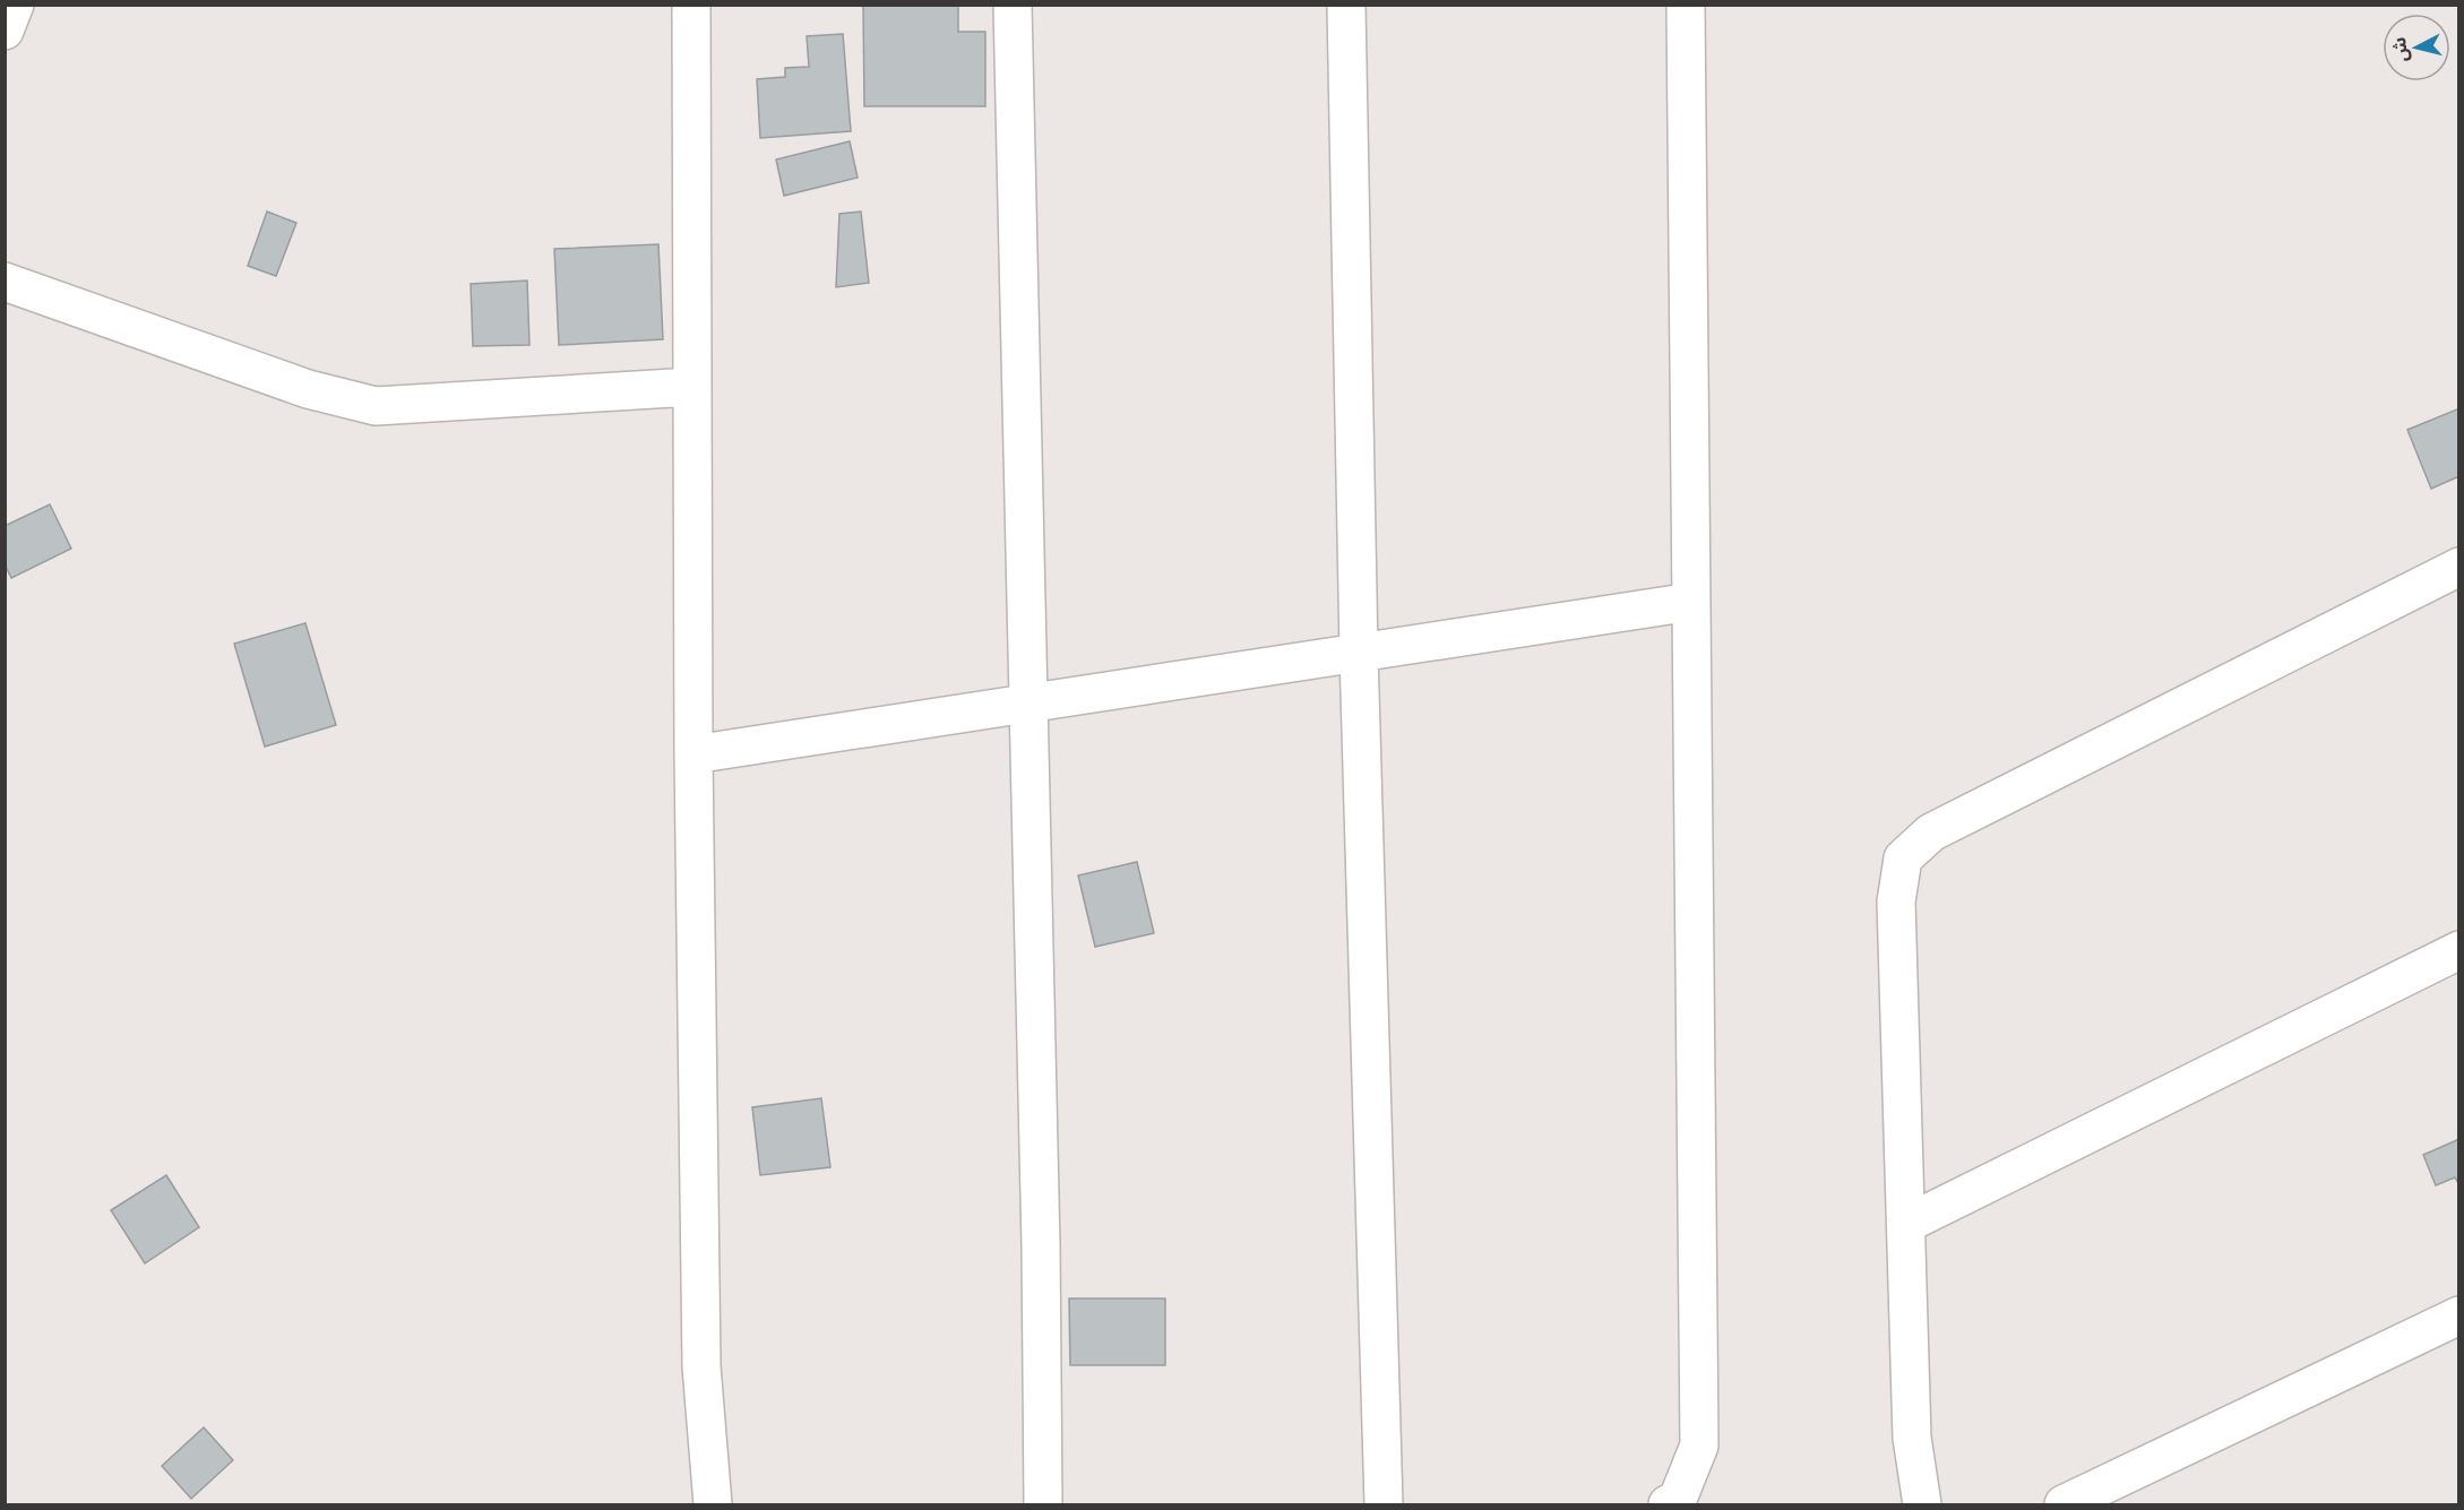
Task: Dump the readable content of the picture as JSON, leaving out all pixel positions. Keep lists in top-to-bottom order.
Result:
{
  "north": "left"
}
